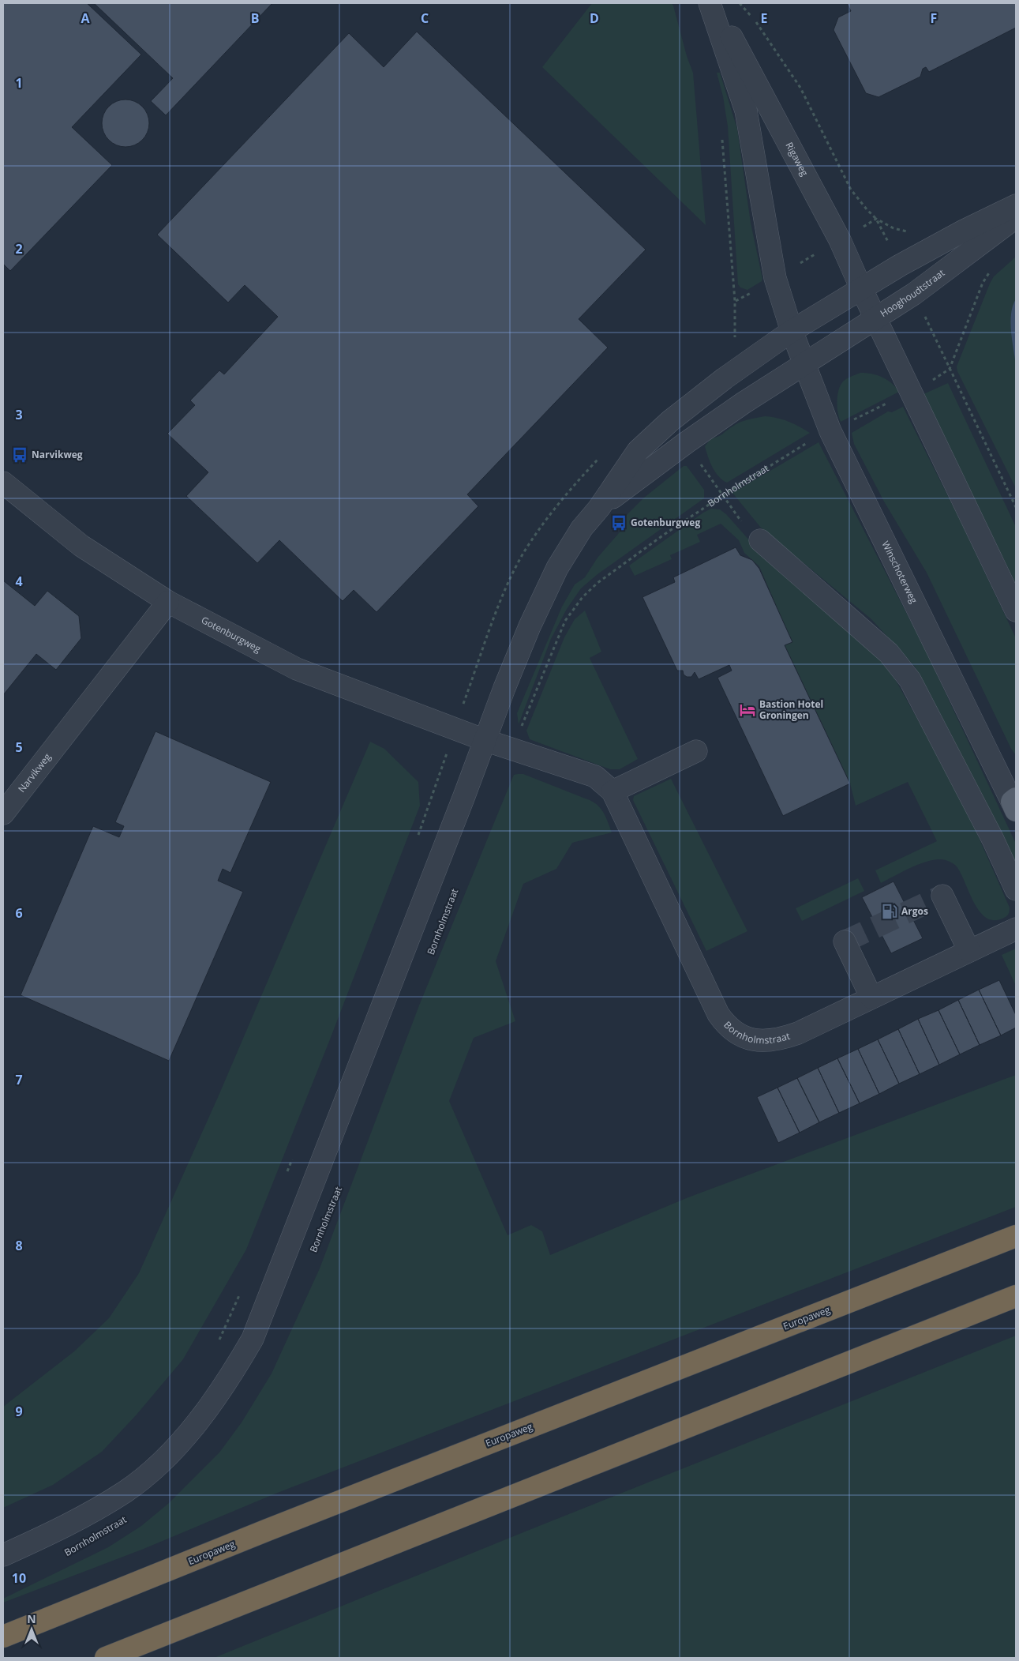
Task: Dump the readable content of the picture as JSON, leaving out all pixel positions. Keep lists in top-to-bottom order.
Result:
{
  "streets": {
    "highway": ["Europaweg"],
    "street": [
      "Rigaweg",
      "Hooghoudtstraat",
      "Bornholmstraat",
      "Winschoterweg",
      "Gotenburgweg",
      "Narvikweg"
    ]
  },
  "crossings": [
    ["Rigaweg", "Hooghoudtstraat"],
    ["Hooghoudtstraat", "Winschoterweg"],
    ["Bornholmstraat", "Winschoterweg"],
    ["Bornholmstraat", "Gotenburgweg"],
    ["Gotenburgweg", "Narvikweg"]
  ],
  "places": {
    "bus stop": ["Narvikweg", "Gotenburgweg"],
    "hotel": ["Bastion Hotel Groningen"],
    "fuel station": ["Argos"]
  },
  "north": "top",
  "grid": {
    "columns": [
      "A",
      "B",
      "C",
      "D",
      "E",
      "F"
    ],
    "rows": [
      "1",
      "2",
      "3",
      "4",
      "5",
      "6",
      "7",
      "8",
      "9",
      "10"
    ]
  }
}
